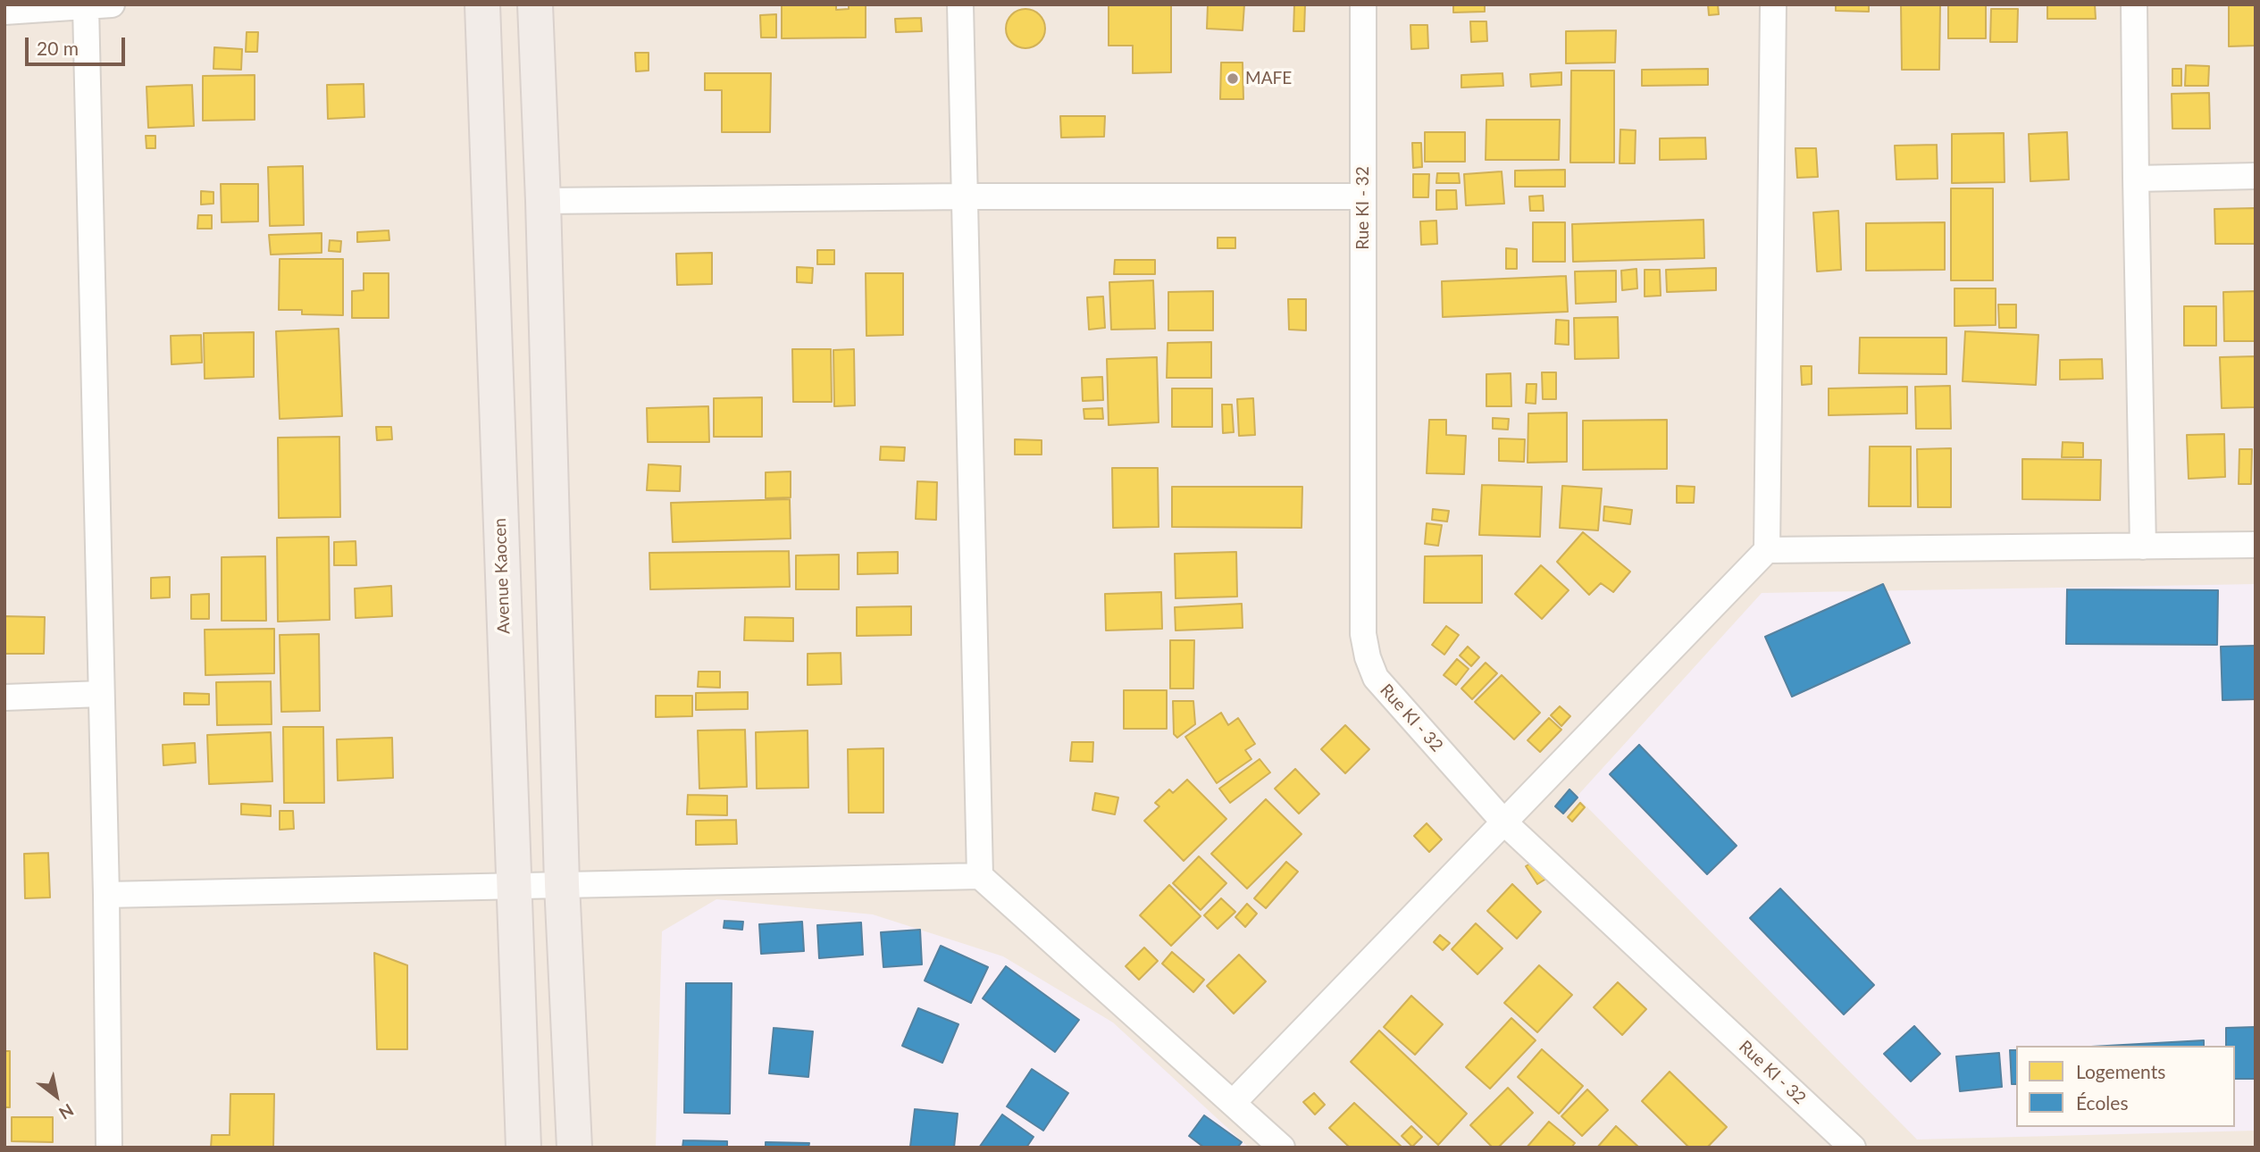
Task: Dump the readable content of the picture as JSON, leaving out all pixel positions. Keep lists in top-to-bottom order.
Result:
{
  "streets": {
    "highway": ["Avenue Kaocen"],
    "street": ["Rue KI - 32"]
  },
  "places": ["MAFE"],
  "legend": ["Logements", "Écoles"],
  "scale_bar": "20 m",
  "north": "bottom right"
}
